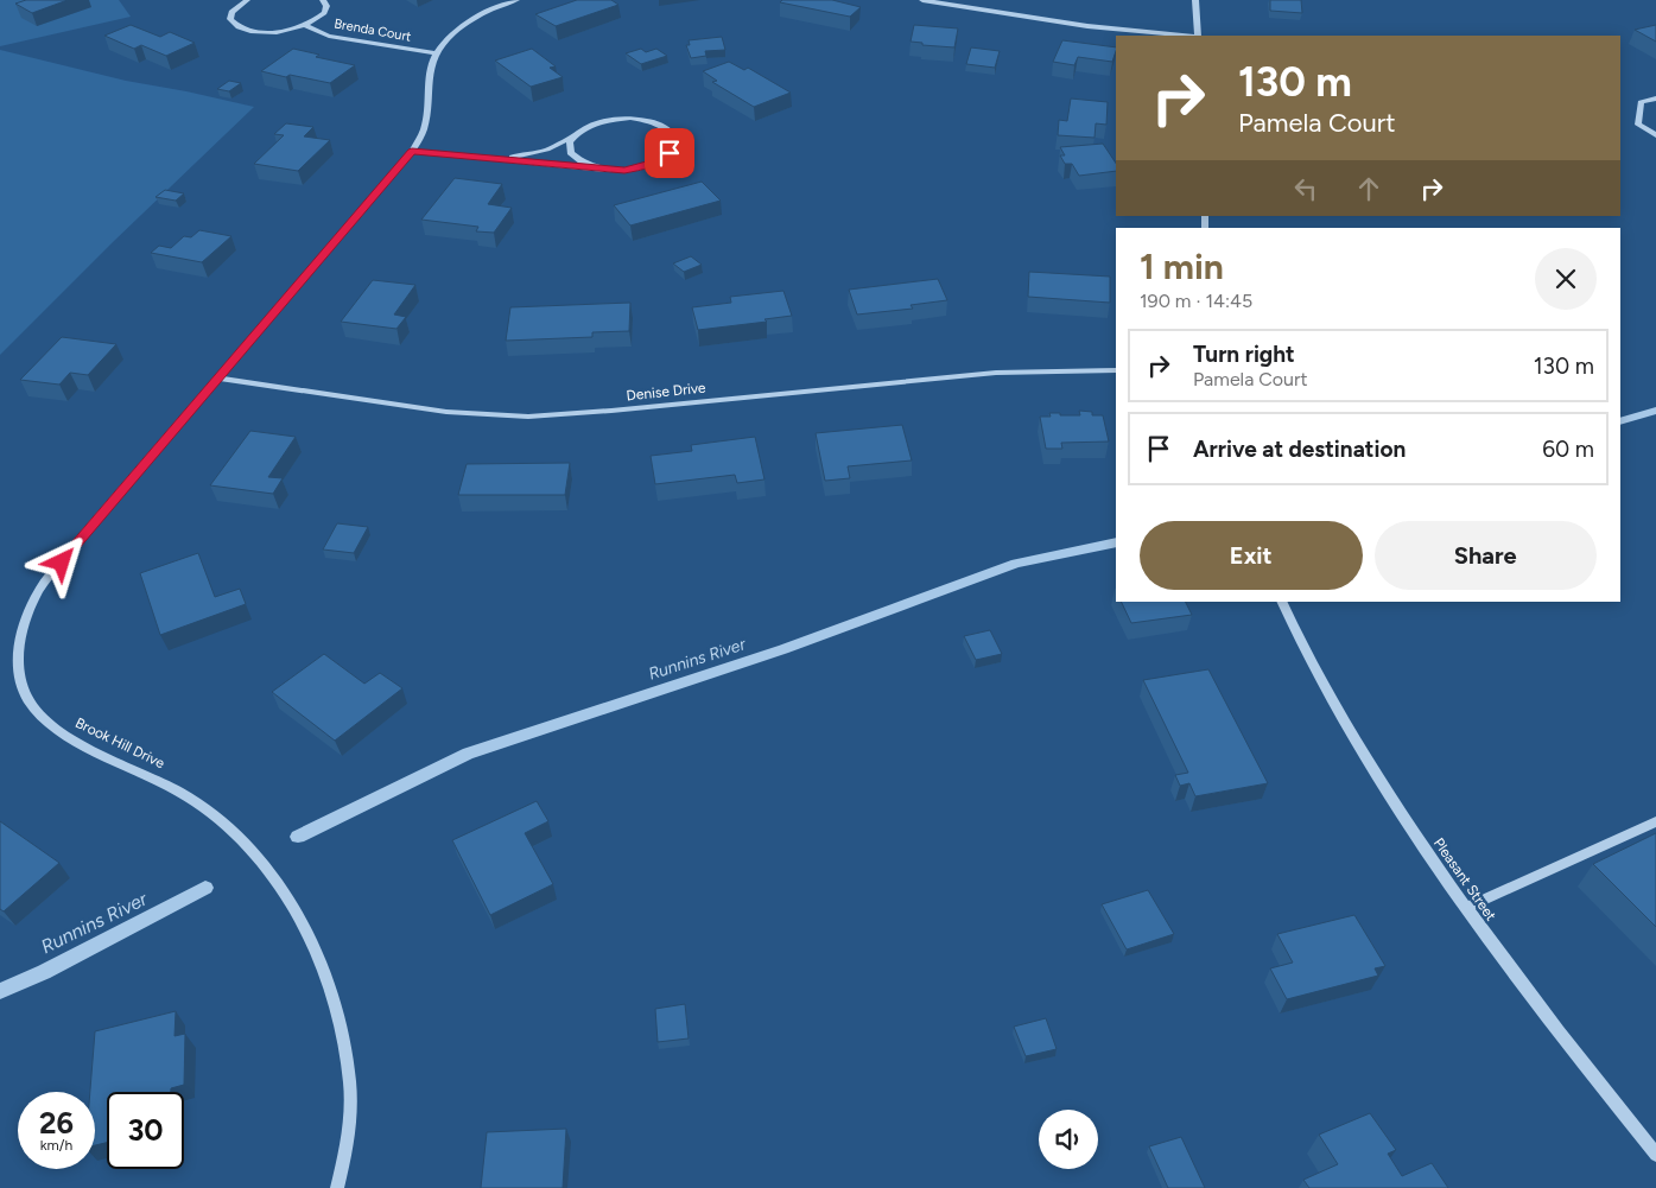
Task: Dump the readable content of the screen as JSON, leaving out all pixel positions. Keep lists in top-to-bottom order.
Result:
{
  "streets": {
    "street": [
      "Brenda Court",
      "Denise Drive",
      "Brook Hill Drive",
      "Pleasant Street"
    ]
  },
  "crossings": [
    ["Brenda Court", "Brook Hill Drive"],
    ["Denise Drive", "Brook Hill Drive"]
  ],
  "water": ["Runnins River"],
  "page": {
    "turn": ["130 m", "Pamela Court"],
    "heading": ["1 min", "190 m · 14:45"],
    "list": [
      {
        "name": "Turn right",
        "note": "Pamela Court",
        "value": "130 m"
      },
      {
        "name": "Arrive at destination",
        "value": "60 m"
      }
    ],
    "buttons": ["Exit", "Share"],
    "speed": "26 km/h",
    "limit": "30"
  }
}
